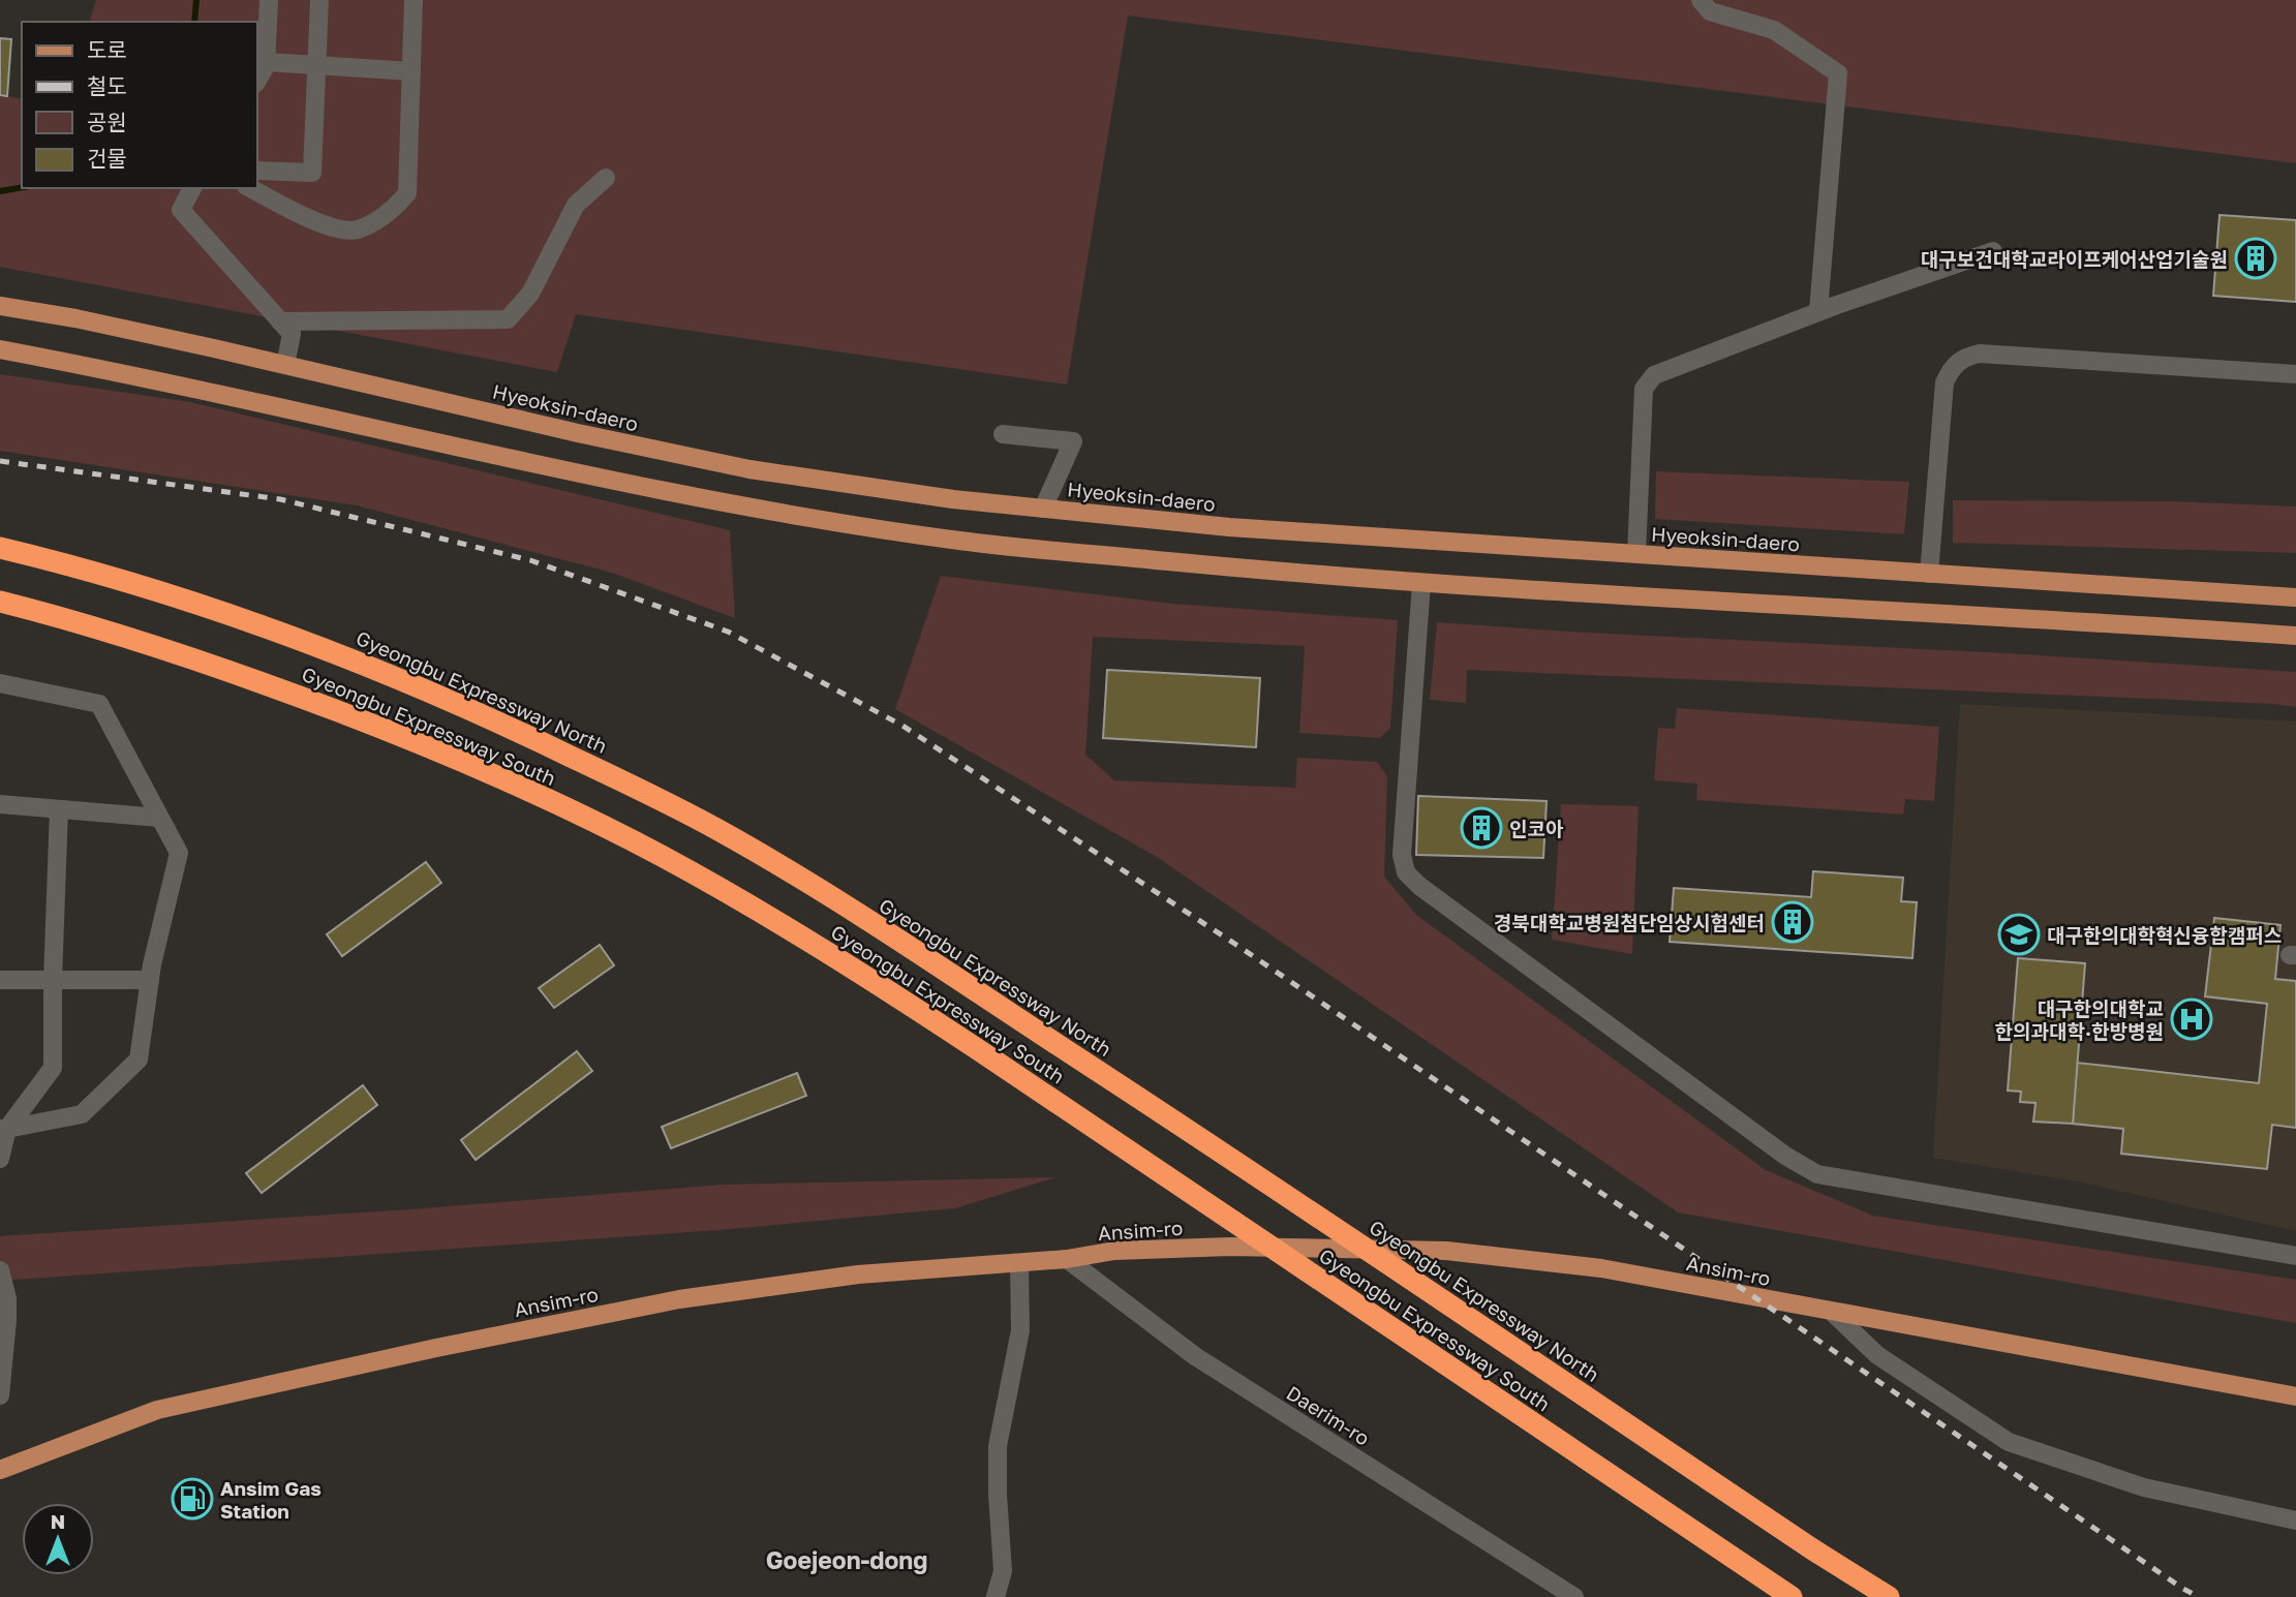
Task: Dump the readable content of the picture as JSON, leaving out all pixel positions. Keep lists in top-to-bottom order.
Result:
{
  "streets": {
    "highway": ["Gyeongbu Expressway North", "Gyeongbu Expressway South"],
    "main road": ["Hyeoksin-daero", "Ansim-ro"],
    "street": ["Daerim-ro"]
  },
  "crossings": [
    ["Ansim-ro", "Daerim-ro"]
  ],
  "districts": ["Goejeon-dong"],
  "places": {
    "building": ["대구보건대학교라이프케어산업기술원", "인코아", "경북대학교병원첨단임상시험센터"],
    "school or university": ["대구한의대학혁신융합캠퍼스"],
    "hospital": ["대구한의대학교 한의과대학·한방병원"],
    "fuel station": ["Ansim Gas Station"]
  },
  "legend": [
    "도로",
    "철도",
    "공원",
    "건물"
  ],
  "north": "top"
}
